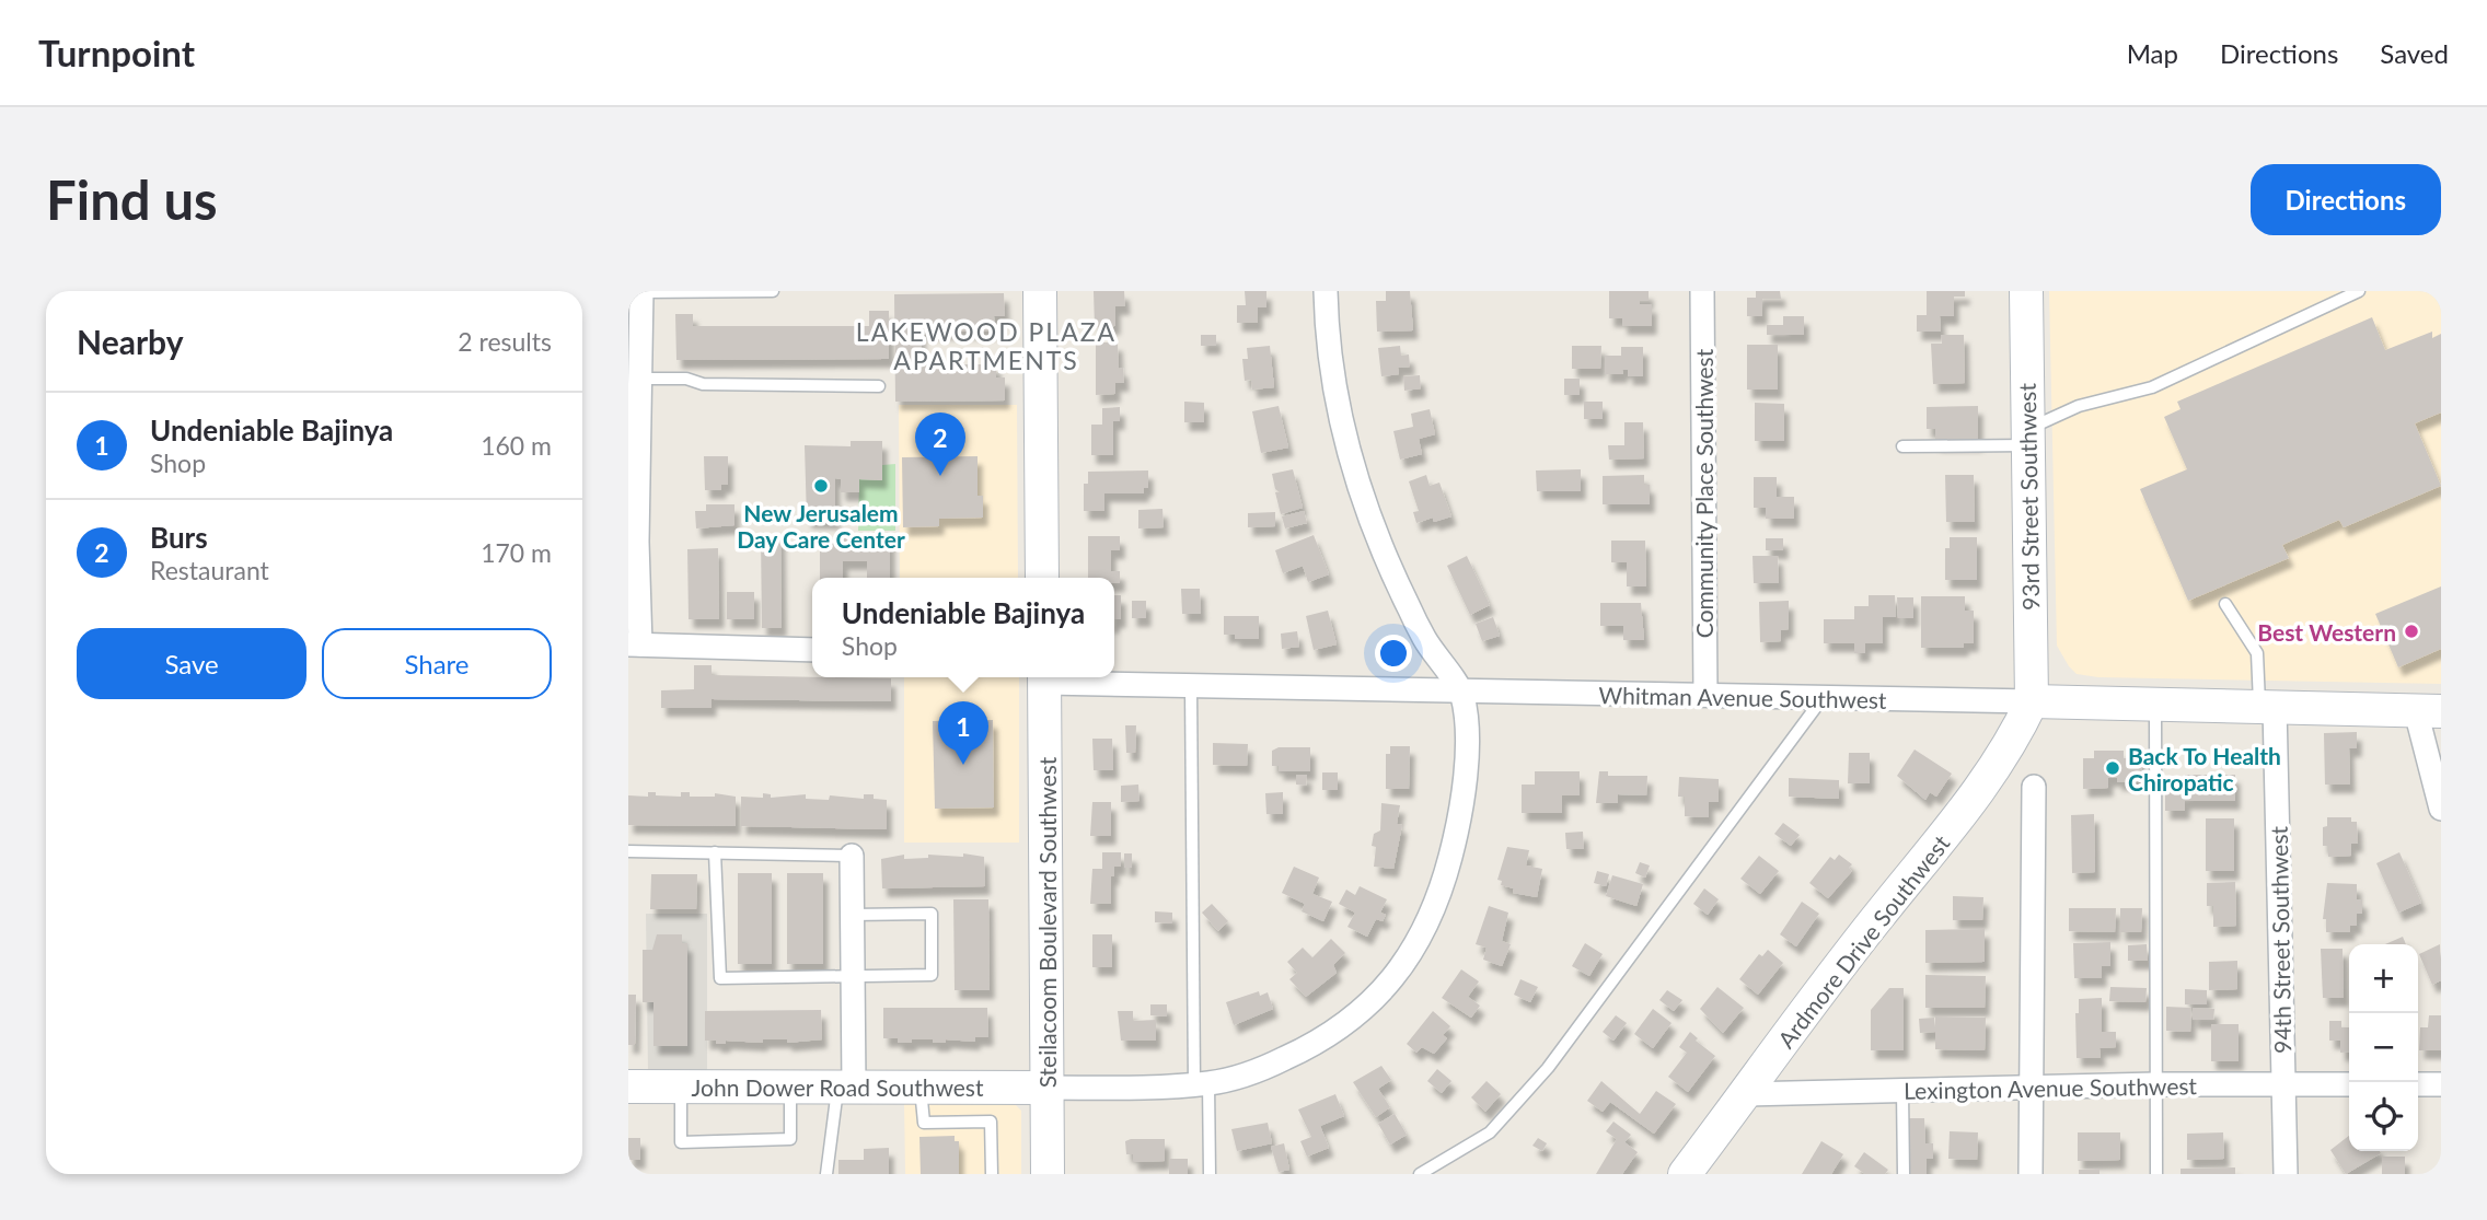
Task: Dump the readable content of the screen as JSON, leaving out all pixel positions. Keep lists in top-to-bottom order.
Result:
{
  "streets": {
    "street": [
      "Community Place Southwest",
      "93rd Street Southwest",
      "Whitman Avenue Southwest",
      "Steilacoom Boulevard Southwest",
      "94th Street Southwest",
      "Ardmore Drive Southwest",
      "John Dower Road Southwest",
      "Lexington Avenue Southwest"
    ]
  },
  "crossings": [
    ["Community Place Southwest", "Whitman Avenue Southwest"],
    ["93rd Street Southwest", "Whitman Avenue Southwest"],
    ["93rd Street Southwest", "Ardmore Drive Southwest"],
    ["Whitman Avenue Southwest", "Steilacoom Boulevard Southwest"],
    ["Whitman Avenue Southwest", "94th Street Southwest"],
    ["Whitman Avenue Southwest", "Ardmore Drive Southwest"],
    ["Steilacoom Boulevard Southwest", "John Dower Road Southwest"],
    ["94th Street Southwest", "Lexington Avenue Southwest"],
    ["Ardmore Drive Southwest", "Lexington Avenue Southwest"]
  ],
  "districts": ["LAKEWOOD PLAZA APARTMENTS"],
  "places": ["New Jerusalem Day Care Center", "Best Western", "Back To Health Chiropatic"],
  "page": {
    "header": "Turnpoint",
    "nav": ["Map", "Directions", "Saved"],
    "buttons": [
      "Directions",
      ["Save", "Share"]
    ],
    "title": "Find us",
    "heading": ["Nearby", "2 results"],
    "list": [
      {
        "mark": "1",
        "name": "Undeniable Bajinya",
        "note": "Shop",
        "value": "160 m"
      },
      {
        "mark": "2",
        "name": "Burs",
        "note": "Restaurant",
        "value": "170 m"
      }
    ],
    "pins": ["2", "1"],
    "popup": ["Undeniable Bajinya", "Shop"],
    "map_buttons": ["+", "−"]
  }
}
